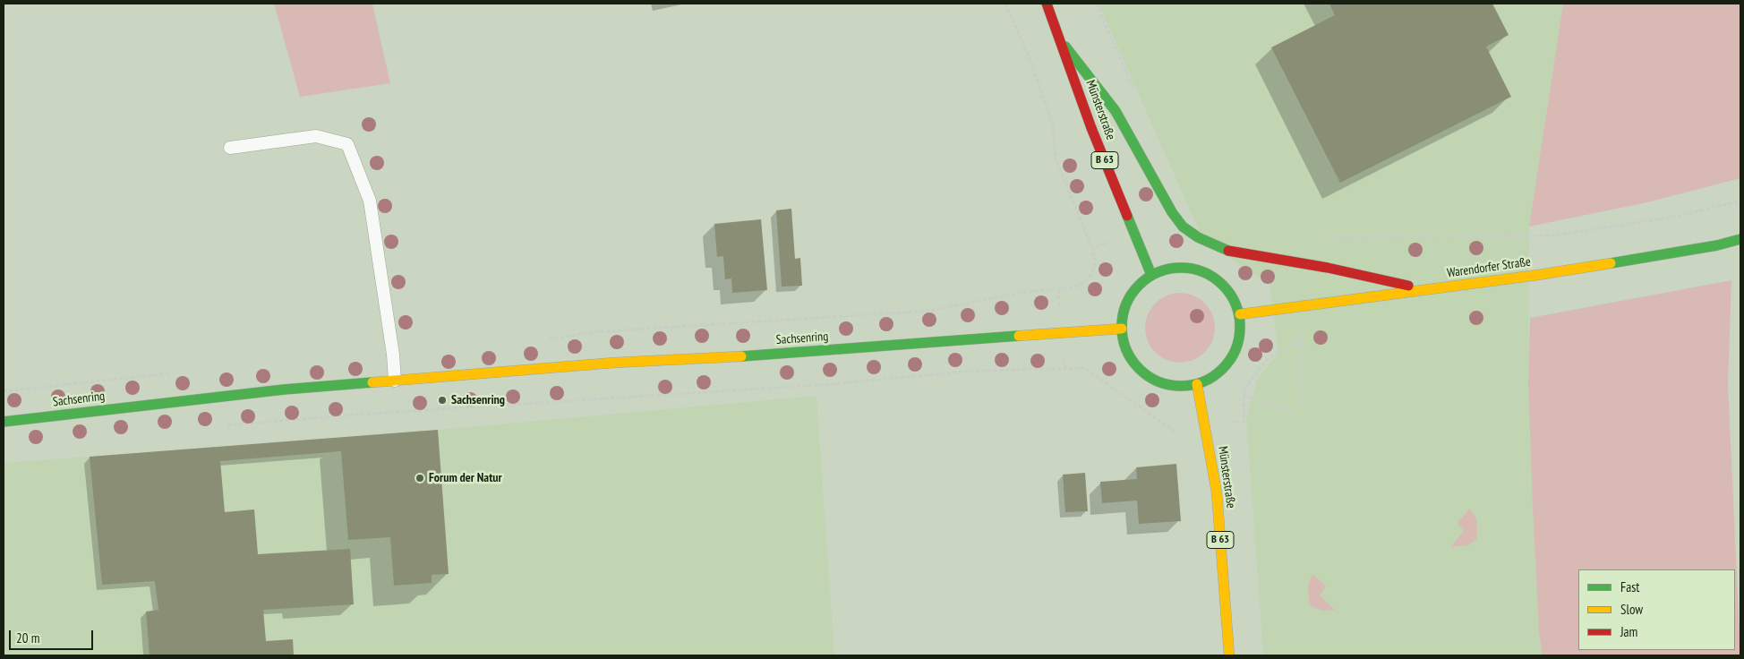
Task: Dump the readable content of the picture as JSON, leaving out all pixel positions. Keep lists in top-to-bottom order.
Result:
{
  "streets": {
    "street": [
      "Münsterstraße",
      "B 63",
      "Warendorfer Straße",
      "Sachsenring"
    ]
  },
  "crossings": [
    ["Münsterstraße", "Warendorfer Straße"],
    ["Münsterstraße", "Sachsenring"],
    ["Warendorfer Straße", "Sachsenring"]
  ],
  "places": ["Sachsenring", "Forum der Natur"],
  "legend": ["Fast", "Slow", "Jam"],
  "scale_bar": "20 m"
}
